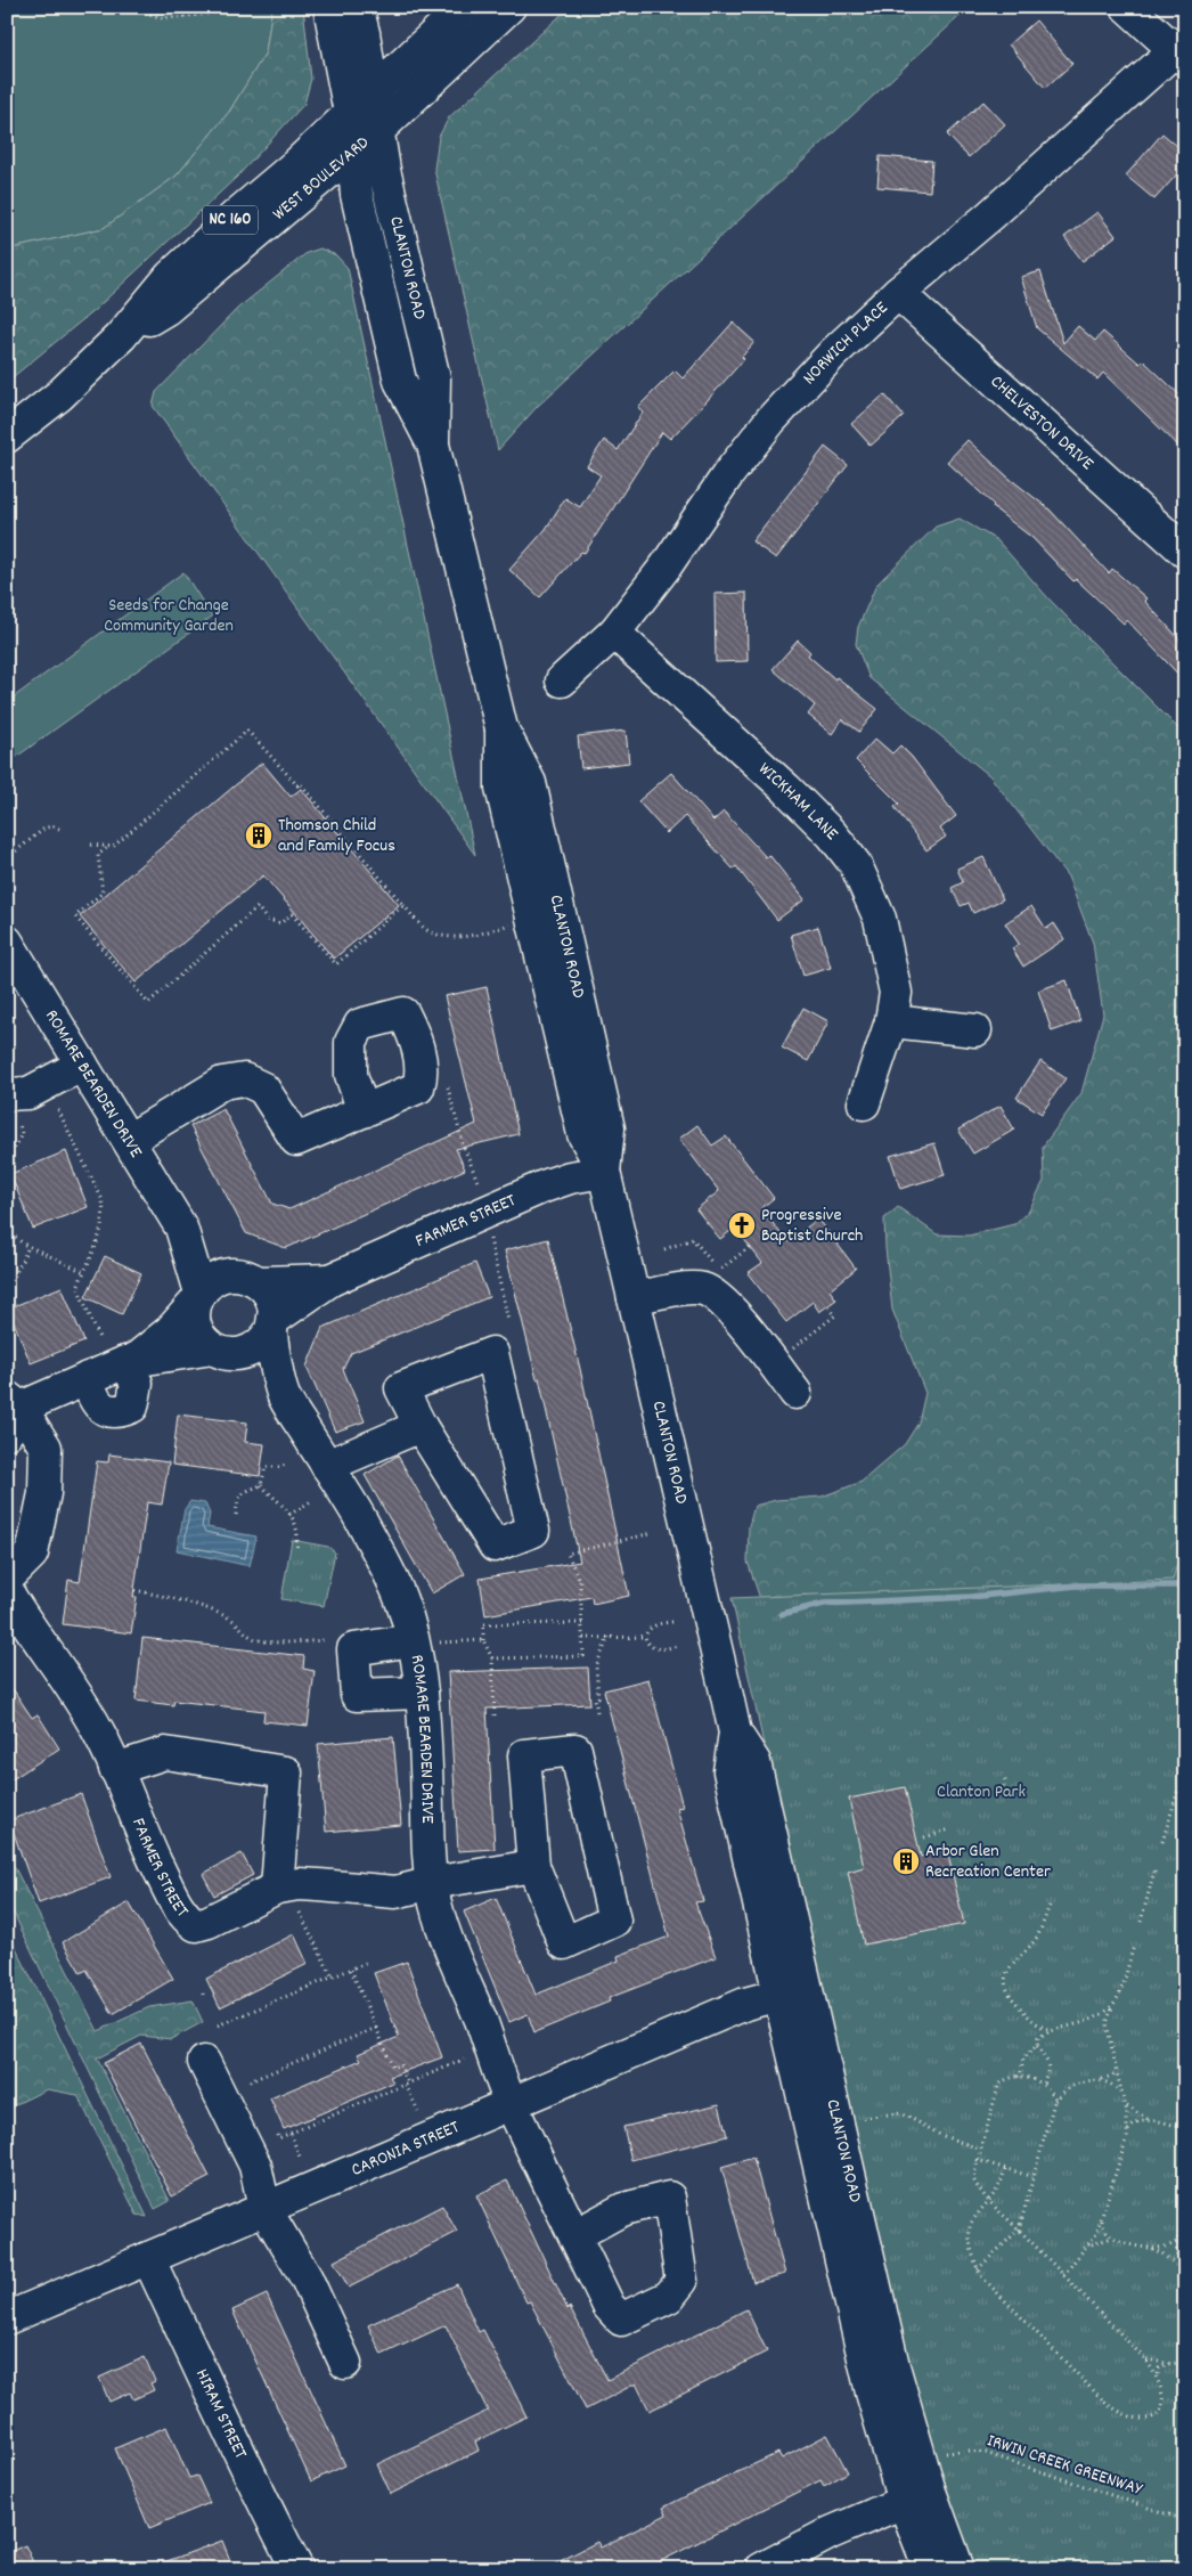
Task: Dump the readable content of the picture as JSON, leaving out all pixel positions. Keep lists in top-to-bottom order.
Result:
{
  "streets": {
    "street": [
      "WEST BOULEVARD",
      "NC 160",
      "CLANTON ROAD",
      "NORWICH PLACE",
      "CHELVESTON DRIVE",
      "WICKHAM LANE",
      "ROMARE BEARDEN DRIVE",
      "FARMER STREET",
      "CARONIA STREET",
      "HIRAM STREET"
    ],
    "path": ["IRWIN CREEK GREENWAY"]
  },
  "crossings": [
    ["WEST BOULEVARD", "CLANTON ROAD"],
    ["CLANTON ROAD", "FARMER STREET"],
    ["CLANTON ROAD", "CARONIA STREET"],
    ["NORWICH PLACE", "CHELVESTON DRIVE"],
    ["NORWICH PLACE", "WICKHAM LANE"],
    ["ROMARE BEARDEN DRIVE", "FARMER STREET"],
    ["ROMARE BEARDEN DRIVE", "CARONIA STREET"],
    ["CARONIA STREET", "HIRAM STREET"]
  ],
  "parks": ["Seeds for Change Community Garden", "Clanton Park"],
  "places": {
    "building": ["Thomson Child and Family Focus", "Arbor Glen Recreation Center"],
    "church": ["Progressive Baptist Church"]
  }
}
